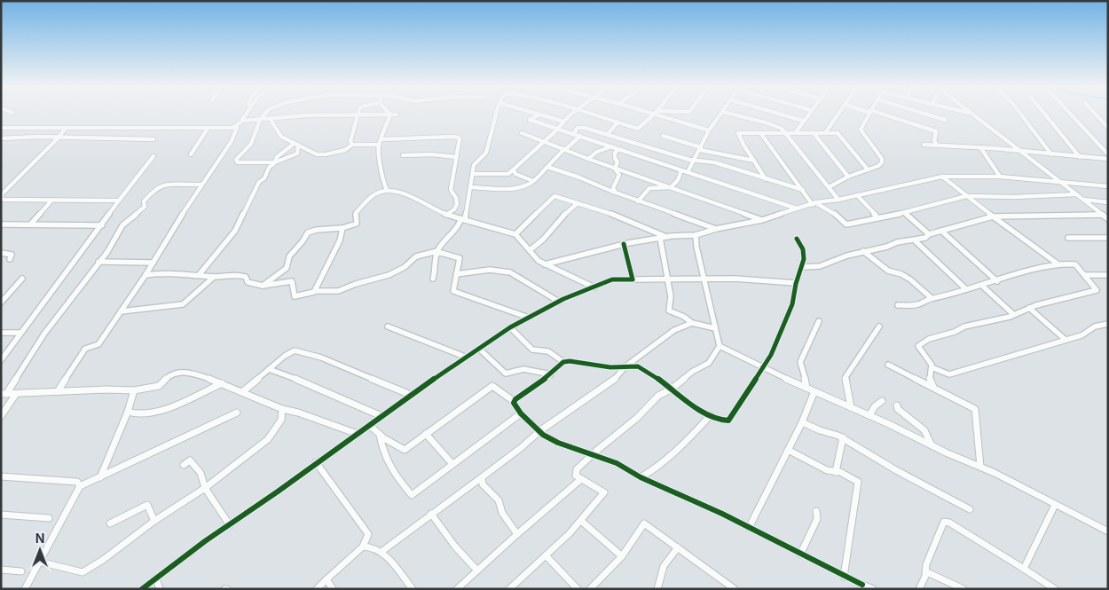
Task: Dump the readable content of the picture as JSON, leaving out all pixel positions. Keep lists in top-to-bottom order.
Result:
{
  "north": "top"
}
